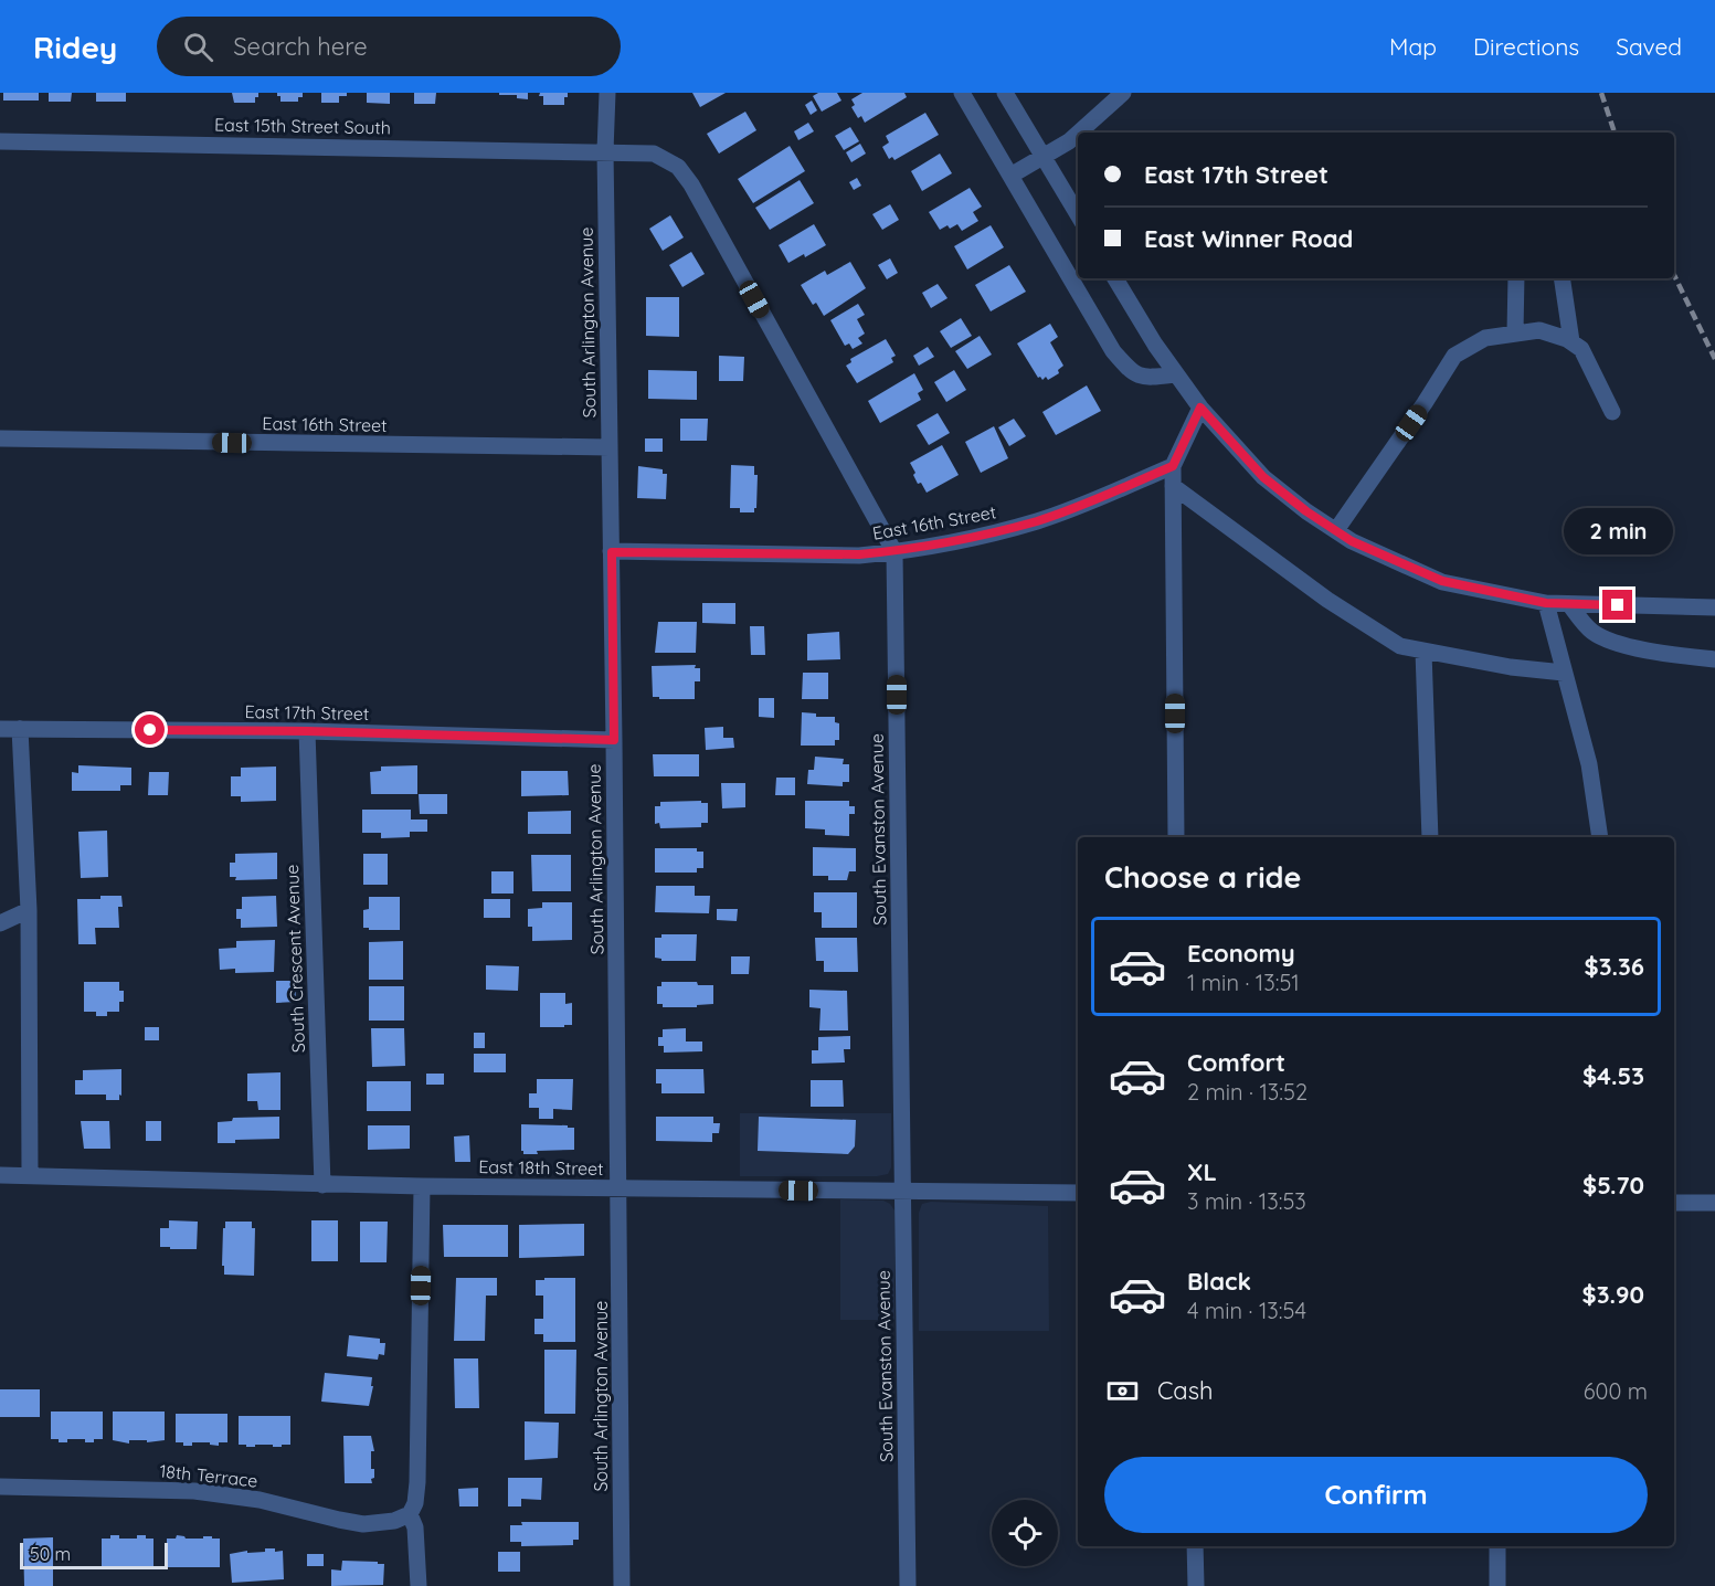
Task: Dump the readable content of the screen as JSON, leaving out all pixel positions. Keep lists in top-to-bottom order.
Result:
{
  "streets": {
    "street": [
      "East 15th Street South",
      "South Arlington Avenue",
      "East 16th Street",
      "East 17th Street",
      "South Evanston Avenue",
      "South Crescent Avenue",
      "East 18th Street",
      "18th Terrace"
    ]
  },
  "crossings": [
    ["East 15th Street South", "South Arlington Avenue"],
    ["East 15th Street South", "South Evanston Avenue"],
    ["South Arlington Avenue", "East 16th Street"],
    ["South Arlington Avenue", "East 17th Street"],
    ["South Arlington Avenue", "South Evanston Avenue"],
    ["South Arlington Avenue", "East 18th Street"],
    ["East 16th Street", "South Evanston Avenue"],
    ["East 17th Street", "South Crescent Avenue"],
    ["South Evanston Avenue", "East 18th Street"],
    ["South Crescent Avenue", "East 18th Street"]
  ],
  "scale_bar": "50 m",
  "page": {
    "header": "Ridey",
    "search": "Search here",
    "nav": ["Map", "Directions", "Saved"],
    "banner": ["East 17th Street", "East Winner Road"],
    "bubble": "2 min",
    "heading": "Choose a ride",
    "list": [
      {
        "name": "Economy",
        "note": "1 min · 13:51",
        "value": "$3.36"
      },
      {
        "name": "Comfort",
        "note": "2 min · 13:52",
        "value": "$4.53"
      },
      {
        "name": "XL",
        "note": "3 min · 13:53",
        "value": "$5.70"
      },
      {
        "name": "Black",
        "note": "4 min · 13:54",
        "value": "$3.90"
      }
    ],
    "pay": ["Cash", "600 m"],
    "buttons": "Confirm",
    "scale": "50 m"
  }
}
